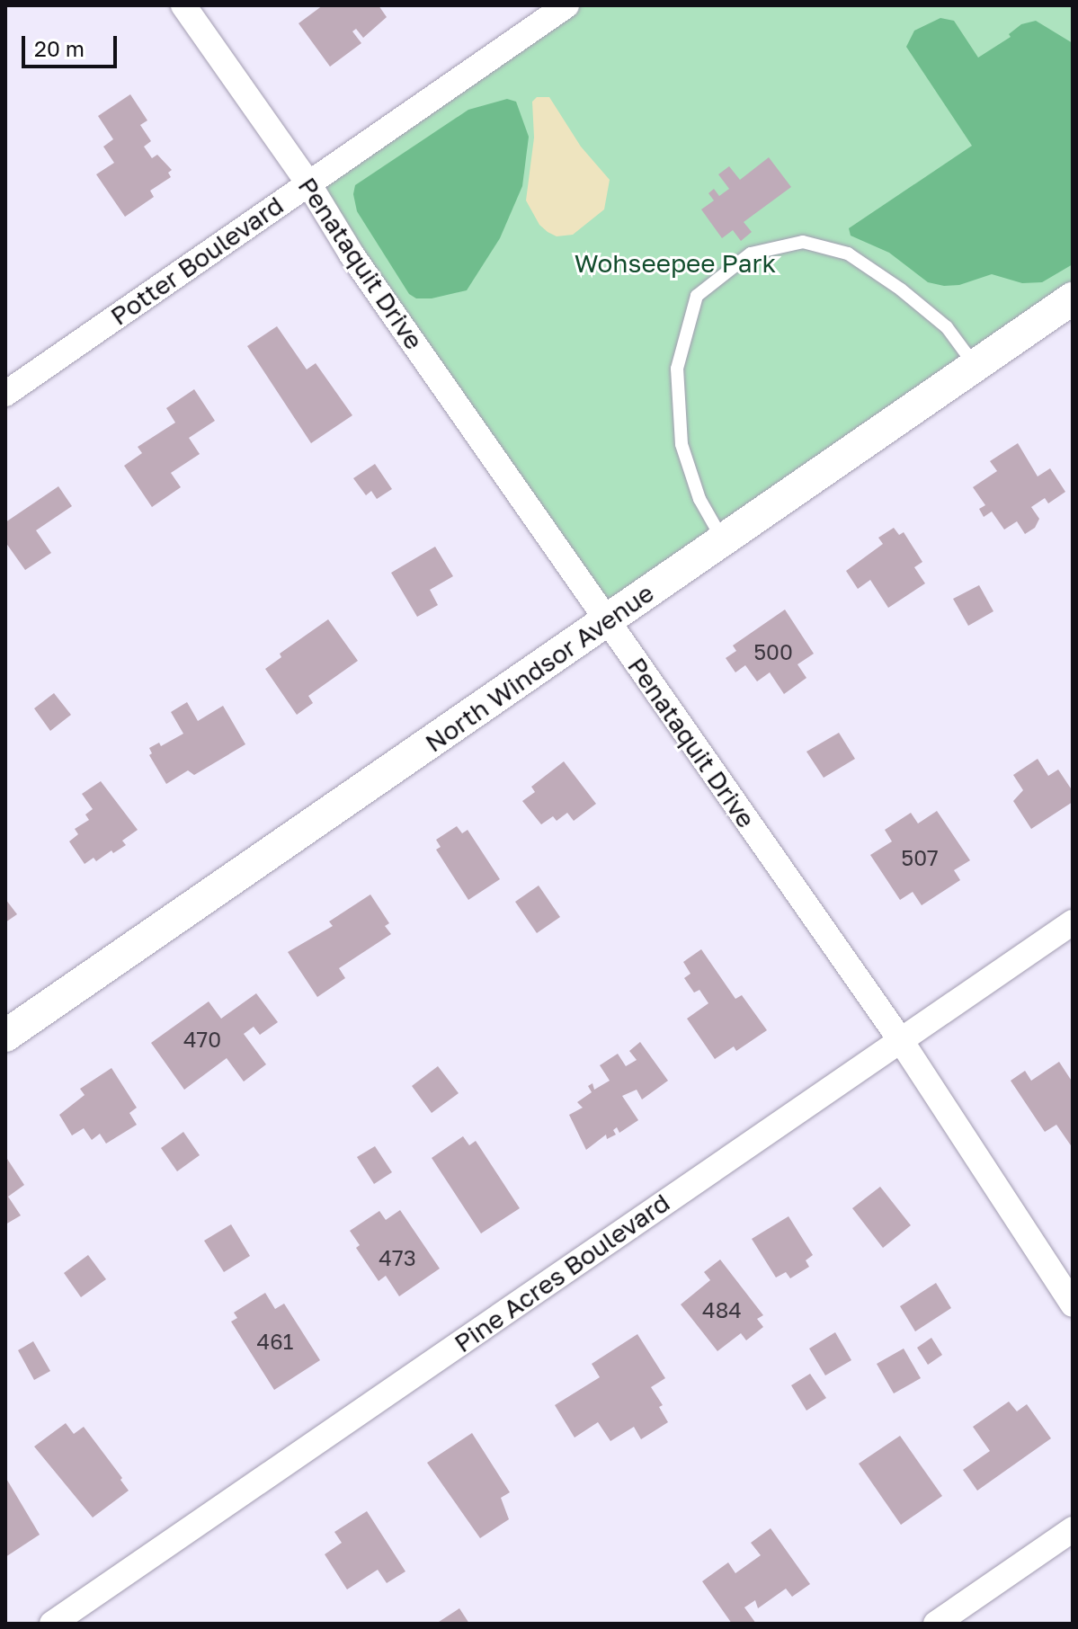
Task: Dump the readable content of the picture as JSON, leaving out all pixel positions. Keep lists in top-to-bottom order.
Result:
{
  "streets": {
    "street": [
      "Potter Boulevard",
      "Penataquit Drive",
      "North Windsor Avenue",
      "Pine Acres Boulevard"
    ]
  },
  "crossings": [
    ["Potter Boulevard", "Penataquit Drive"],
    ["Penataquit Drive", "North Windsor Avenue"],
    ["Penataquit Drive", "Pine Acres Boulevard"]
  ],
  "parks": ["Wohseepee Park"],
  "house_numbers": [
    "500",
    "507",
    "470",
    "473",
    "484",
    "461"
  ],
  "scale_bar": "20 m"
}
